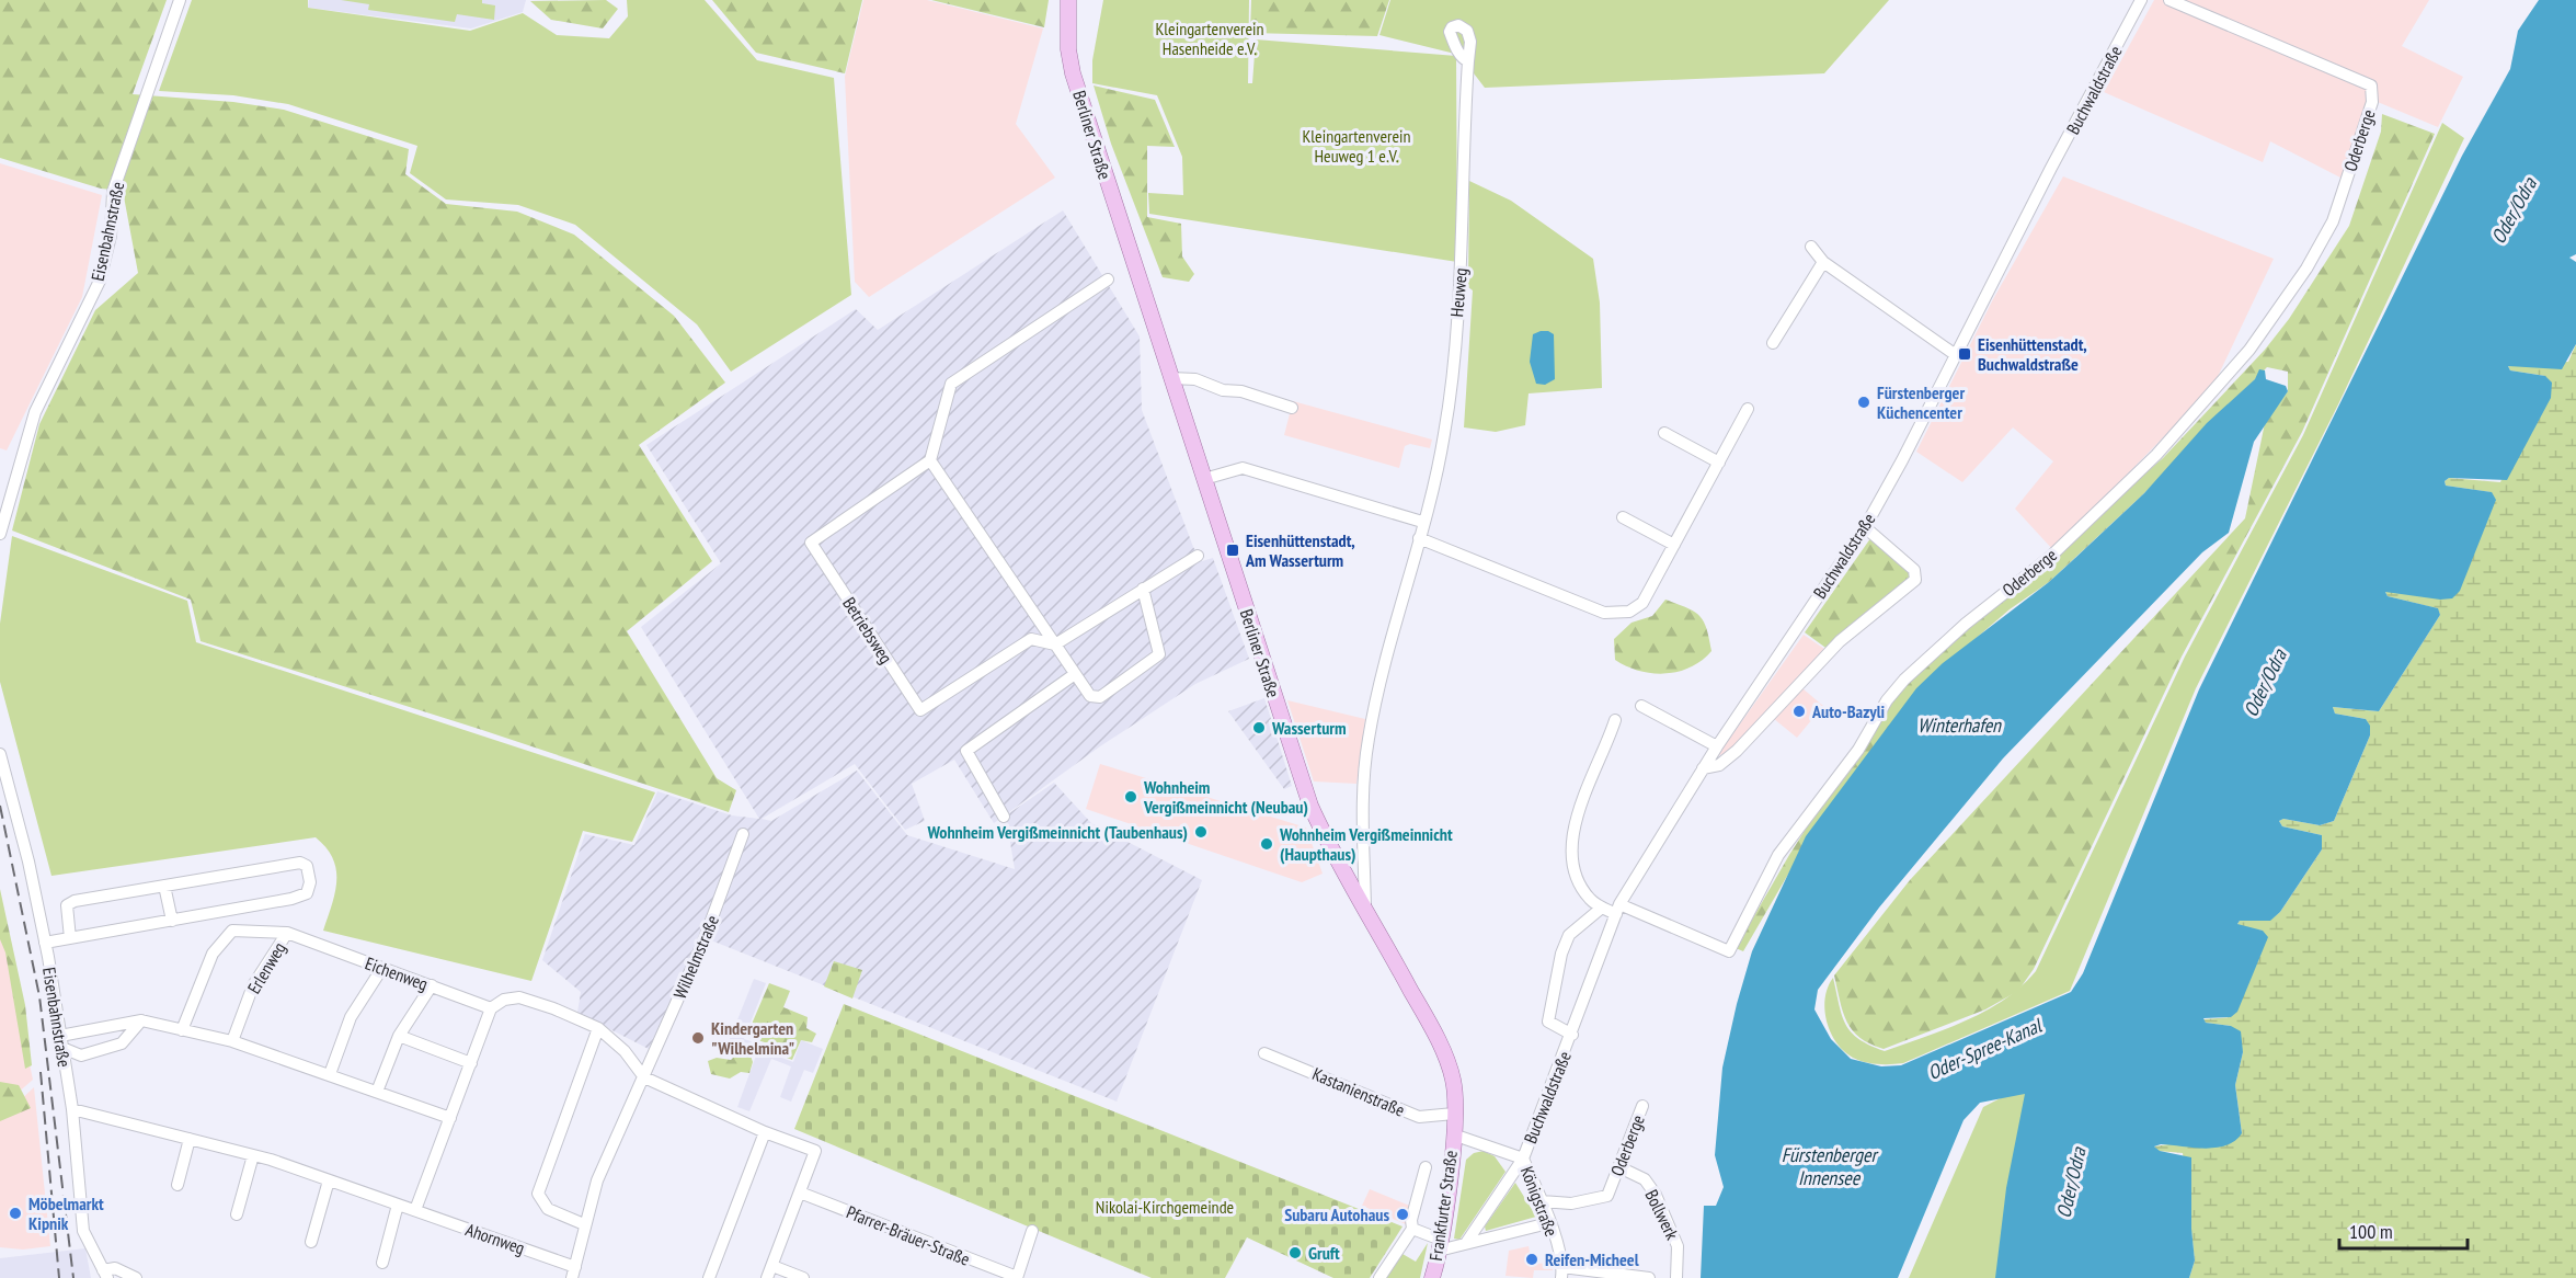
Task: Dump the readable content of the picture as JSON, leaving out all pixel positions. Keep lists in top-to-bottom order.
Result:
{
  "streets": {
    "main road": ["Berliner Straße", "Frankfurter Straße"],
    "street": [
      "Buchwaldstraße",
      "Oderberge",
      "Eisenbahnstraße",
      "Heuweg",
      "Betriebsweg",
      "Wilhelmstraße",
      "Erlenweg",
      "Eichenweg",
      "Kastanienstraße",
      "Königstraße",
      "Bollwerk",
      "Pfarrer-Bräuer-Straße",
      "Ahornweg"
    ]
  },
  "crossings": [
    ["Buchwaldstraße", "Oderberge"],
    ["Buchwaldstraße", "Königstraße"],
    ["Berliner Straße", "Heuweg"],
    ["Berliner Straße", "Kastanienstraße"],
    ["Berliner Straße", "Königstraße"],
    ["Berliner Straße", "Frankfurter Straße"],
    ["Oderberge", "Königstraße"],
    ["Oderberge", "Bollwerk"],
    ["Eisenbahnstraße", "Ahornweg"],
    ["Wilhelmstraße", "Ahornweg"],
    ["Erlenweg", "Eichenweg"],
    ["Königstraße", "Frankfurter Straße"]
  ],
  "water": [
    "Oder/Odra",
    "Winterhafen",
    "Oder-Spree-Kanal",
    "Fürstenberger Innensee"
  ],
  "parks": ["Kleingartenverein Hasenheide e.V.", "Kleingartenverein Heuweg 1 e.V.", "Nikolai-Kirchgemeinde"],
  "places": {
    "transit": ["Eisenhüttenstadt, Buchwaldstraße", "Eisenhüttenstadt, Am Wasserturm"],
    "other": [
      "Fürstenberger Küchencenter",
      "Auto-Bazyli",
      "Wasserturm",
      "Wohnheim Vergißmeinnicht (Neubau)",
      "Wohnheim Vergißmeinnicht (Taubenhaus)",
      "Wohnheim Vergißmeinnicht (Haupthaus)",
      "Kindergarten \"Wilhelmina\"",
      "Möbelmarkt Kipnik",
      "Subaru Autohaus",
      "Gruft",
      "Reifen-Micheel"
    ]
  },
  "scale_bar": "100 m"
}
